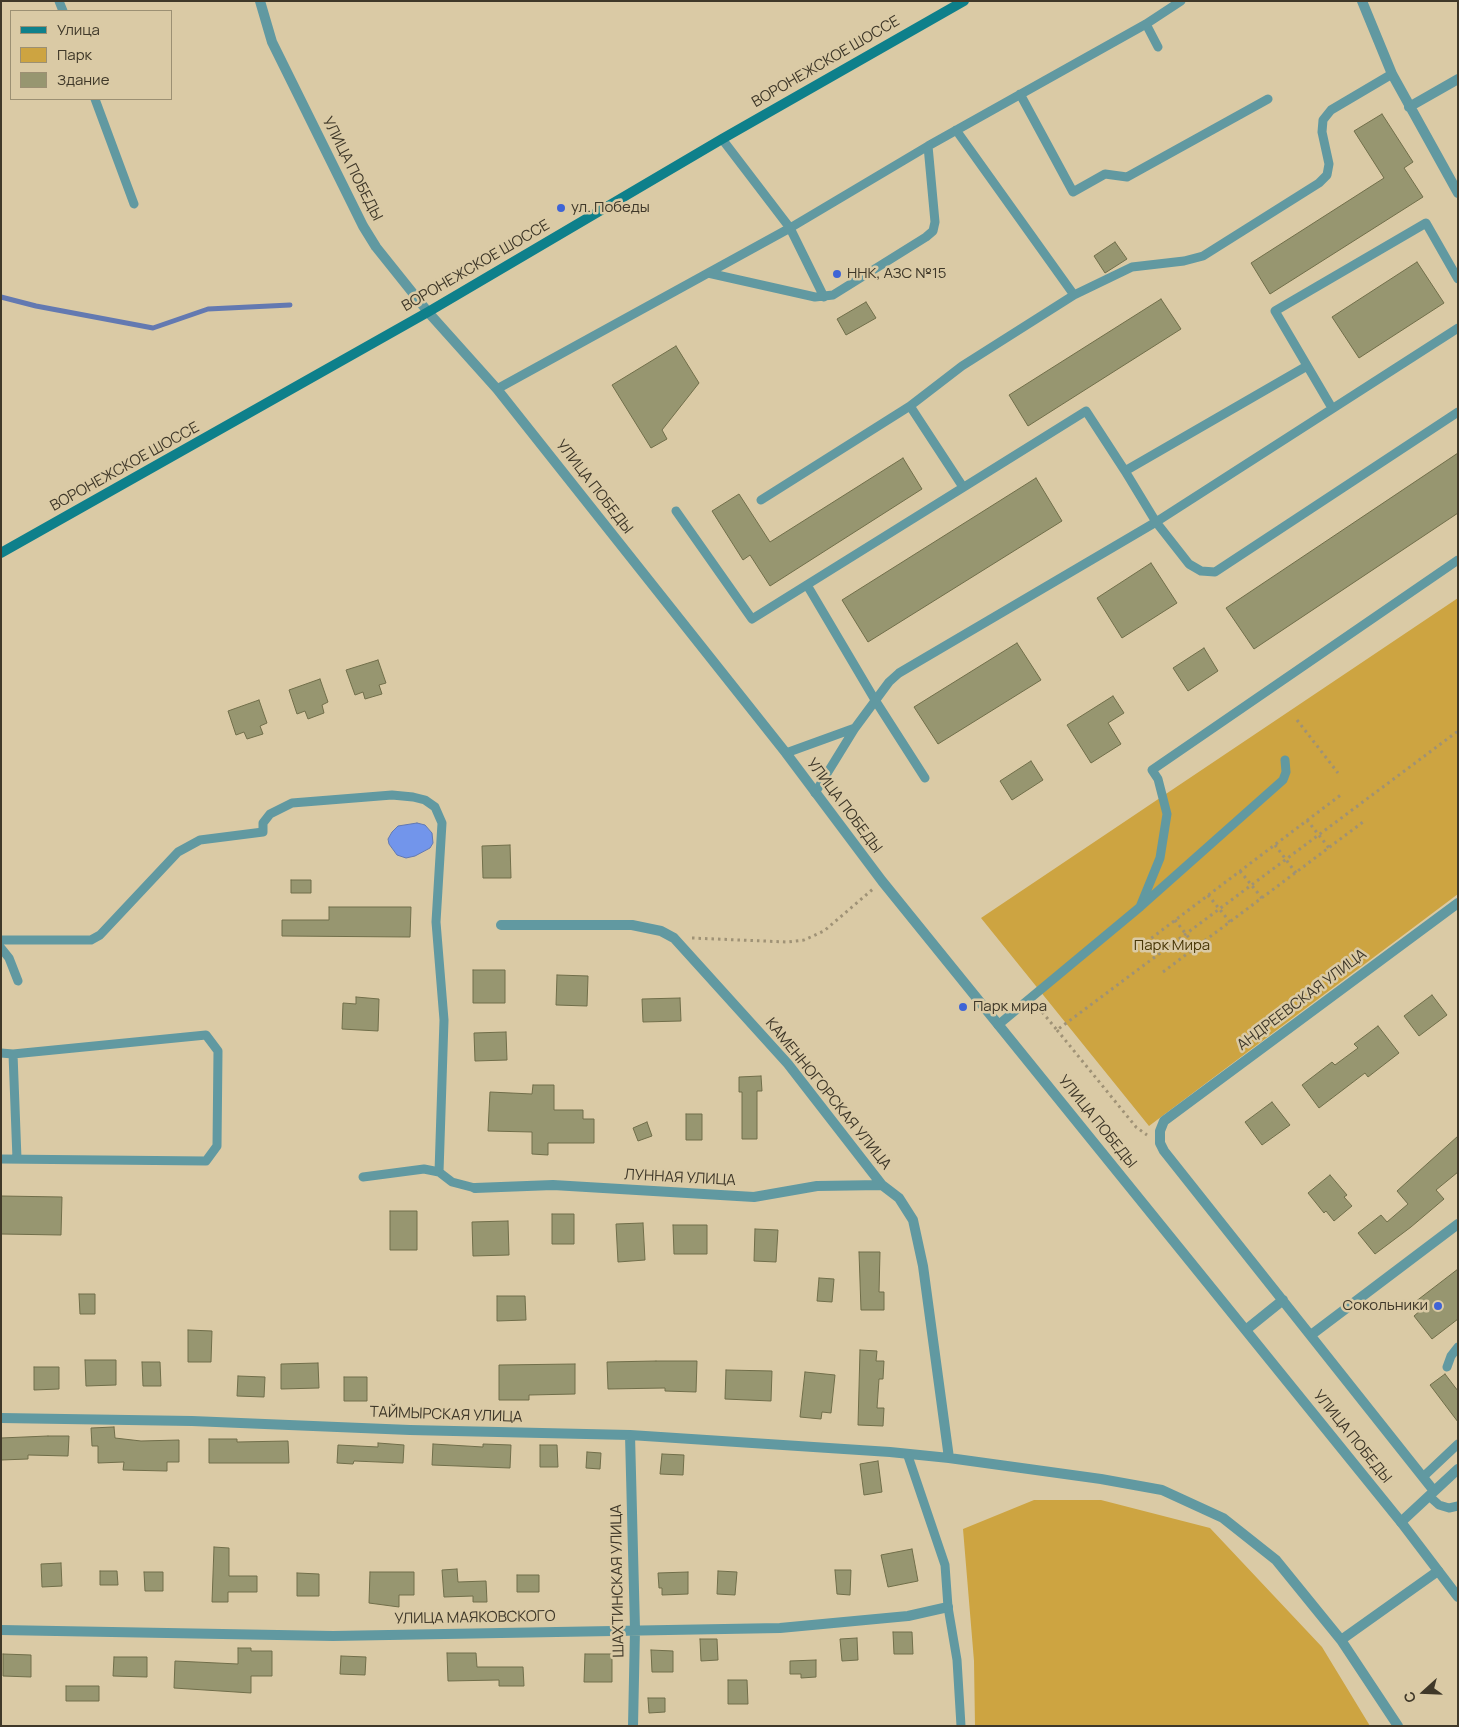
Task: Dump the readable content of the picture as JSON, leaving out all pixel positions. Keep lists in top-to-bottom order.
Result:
{
  "streets": {
    "main road": ["ВОРОНЕЖСКОЕ ШОССЕ"],
    "street": [
      "УЛИЦА ПОБЕДЫ",
      "АНДРЕЕВСКАЯ УЛИЦА",
      "КАМЕННОГОРСКАЯ УЛИЦА",
      "ЛУННАЯ УЛИЦА",
      "ТАЙМЫРСКАЯ УЛИЦА",
      "ШАХТИНСКАЯ УЛИЦА",
      "УЛИЦА МАЯКОВСКОГО"
    ]
  },
  "crossings": [
    ["ВОРОНЕЖСКОЕ ШОССЕ", "УЛИЦА ПОБЕДЫ"],
    ["КАМЕННОГОРСКАЯ УЛИЦА", "ЛУННАЯ УЛИЦА"],
    ["КАМЕННОГОРСКАЯ УЛИЦА", "ТАЙМЫРСКАЯ УЛИЦА"],
    ["ТАЙМЫРСКАЯ УЛИЦА", "ШАХТИНСКАЯ УЛИЦА"],
    ["ШАХТИНСКАЯ УЛИЦА", "УЛИЦА МАЯКОВСКОГО"]
  ],
  "parks": ["Парк Мира"],
  "places": [
    "ул. Победы",
    "ННК, АЗС №15",
    "Парк мира",
    "Сокольники"
  ],
  "legend": ["Улица", "Парк", "Здание"],
  "north": "left"
}
